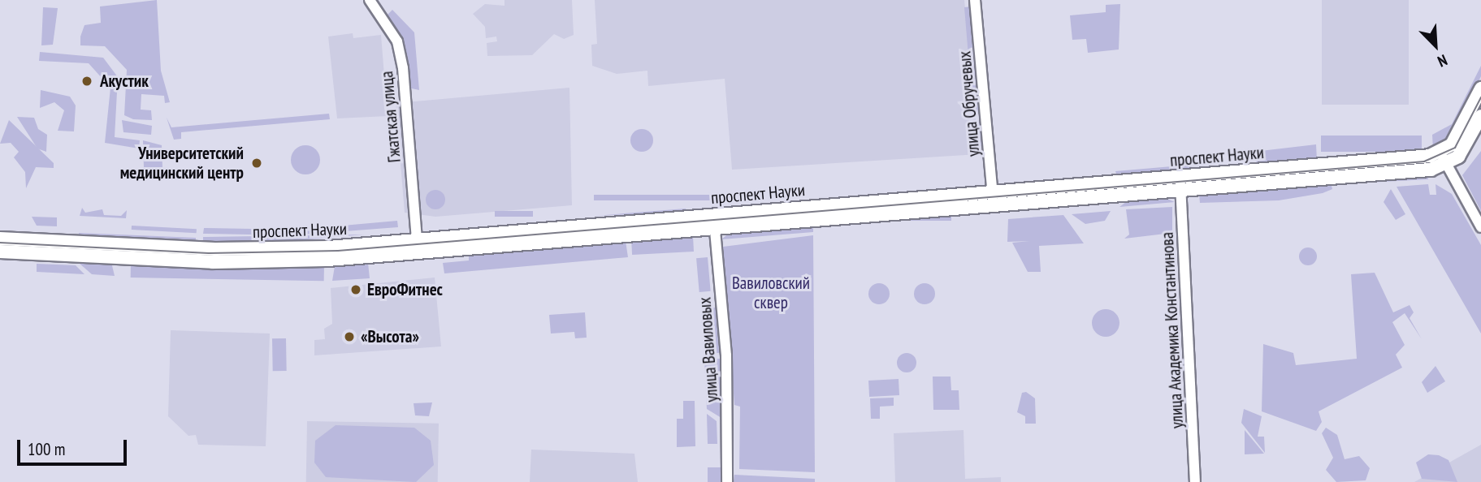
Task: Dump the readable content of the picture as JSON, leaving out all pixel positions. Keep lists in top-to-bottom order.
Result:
{
  "streets": {
    "main road": ["проспект Науки"],
    "street": [
      "улица Обручевых",
      "Гжатская улица",
      "улица Академика Константинова",
      "улица Вавиловых"
    ]
  },
  "crossings": [
    ["улица Обручевых", "проспект Науки"],
    ["Гжатская улица", "проспект Науки"],
    ["проспект Науки", "улица Академика Константинова"],
    ["проспект Науки", "улица Вавиловых"]
  ],
  "parks": ["Вавиловский сквер"],
  "places": [
    "Акустик",
    "Университетский медицинский центр",
    "ЕвроФитнес",
    "«Высота»"
  ],
  "scale_bar": "100 m",
  "north": "bottom right"
}
